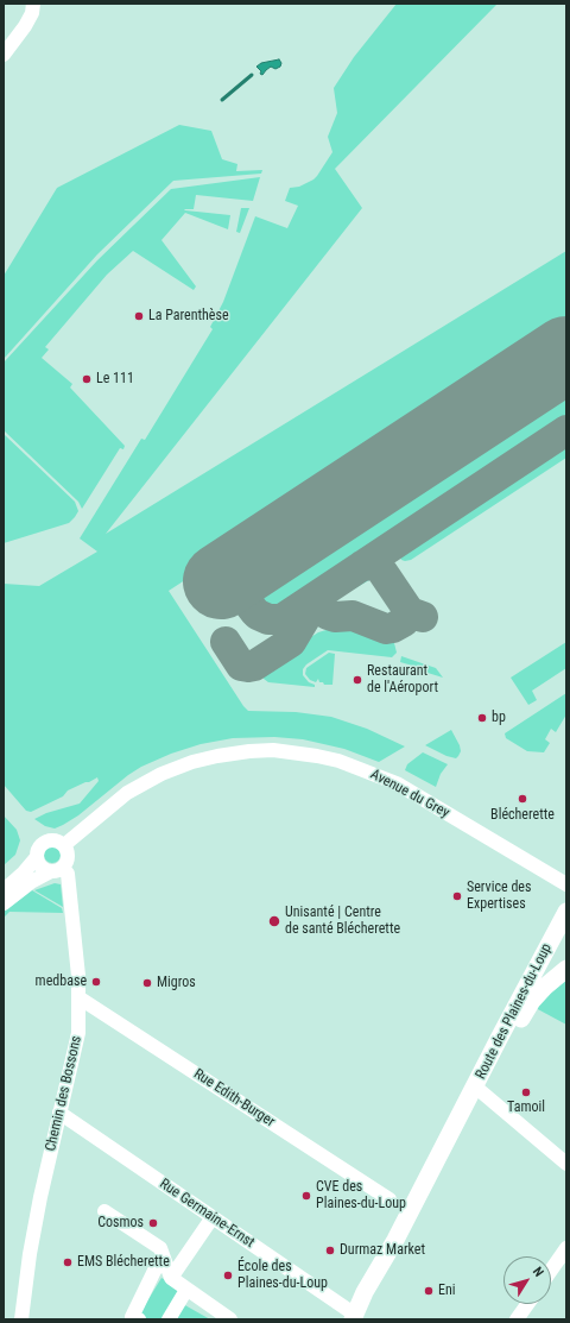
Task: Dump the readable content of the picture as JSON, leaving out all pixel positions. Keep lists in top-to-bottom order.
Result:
{
  "streets": {
    "main road": ["Route des Plaines-du-Loup"],
    "street": [
      "Avenue du Grey",
      "Chemin des Bossons",
      "Rue Edith-Burger",
      "Rue Germaine-Ernst"
    ]
  },
  "crossings": [
    ["Avenue du Grey", "Chemin des Bossons"],
    ["Route des Plaines-du-Loup", "Rue Germaine-Ernst"],
    ["Chemin des Bossons", "Rue Edith-Burger"],
    ["Chemin des Bossons", "Rue Germaine-Ernst"]
  ],
  "places": [
    "La Parenthèse",
    "Le 111",
    "Restaurant de l'Aéroport",
    "bp",
    "Blécherette",
    "Service des Expertises",
    "Unisanté | Centre de santé Blécherette",
    "medbase",
    "Migros",
    "Tamoil",
    "CVE des Plaines-du-Loup",
    "Cosmos",
    "Durmaz Market",
    "EMS Blécherette",
    "École des Plaines-du-Loup",
    "Eni"
  ],
  "north": "top right"
}
